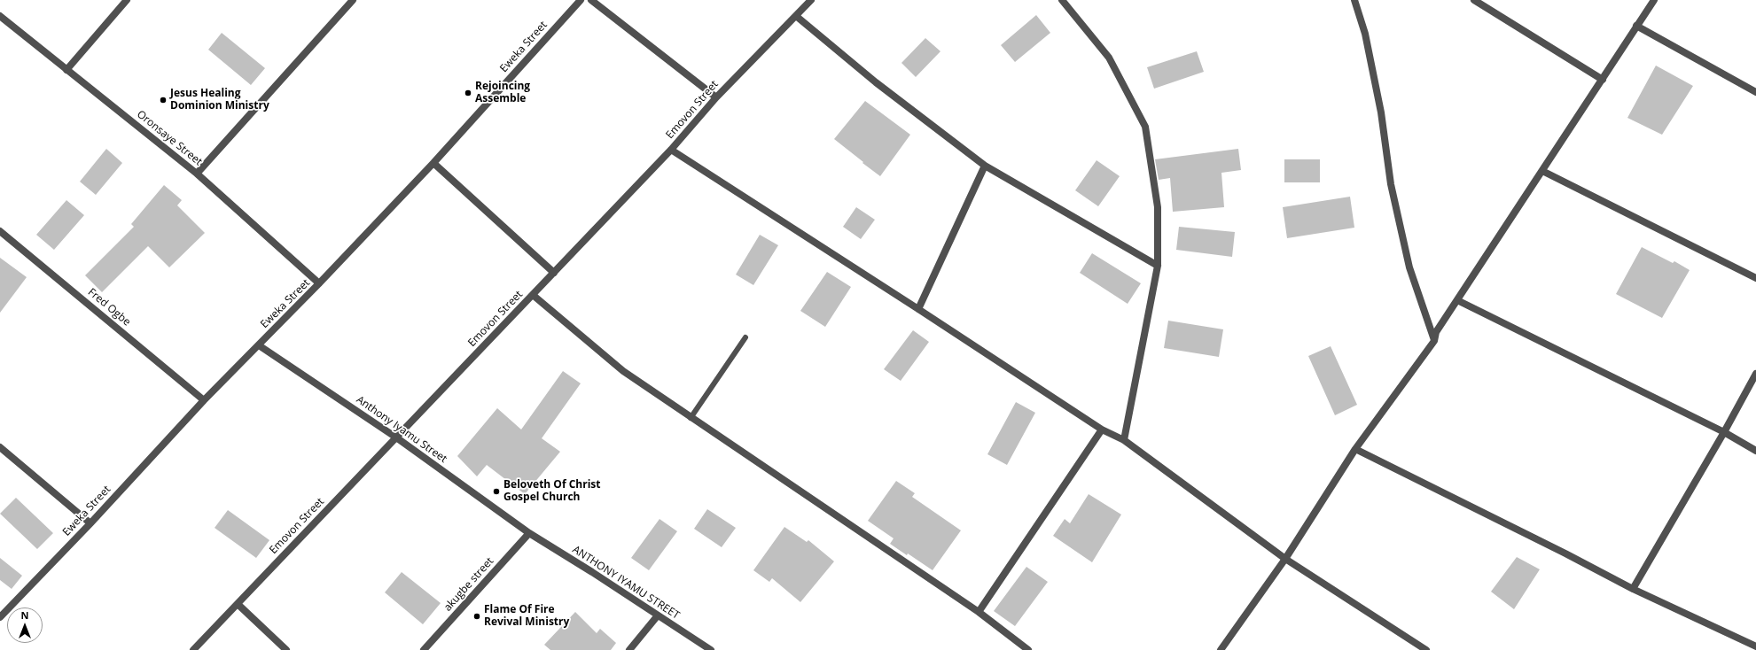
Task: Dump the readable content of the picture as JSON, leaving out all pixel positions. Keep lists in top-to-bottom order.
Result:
{
  "streets": {
    "street": [
      "Eweka Street",
      "Emovon Street",
      "Oronsaye Street",
      "Fred Ogbe",
      "Anthony Iyamu Street",
      "ANTHONY IYAMU STREET",
      "akugbe street"
    ]
  },
  "crossings": [
    ["Eweka Street", "Oronsaye Street"],
    ["Eweka Street", "Fred Ogbe"],
    ["Eweka Street", "Anthony Iyamu Street"],
    ["Emovon Street", "Anthony Iyamu Street"],
    ["Anthony Iyamu Street", "ANTHONY IYAMU STREET"],
    ["Anthony Iyamu Street", "akugbe street"],
    ["ANTHONY IYAMU STREET", "akugbe street"]
  ],
  "places": [
    "Rejoincing Assemble",
    "Jesus Healing Dominion Ministry",
    "Beloveth Of Christ Gospel Church",
    "Flame Of Fire Revival Ministry"
  ],
  "north": "top"
}
